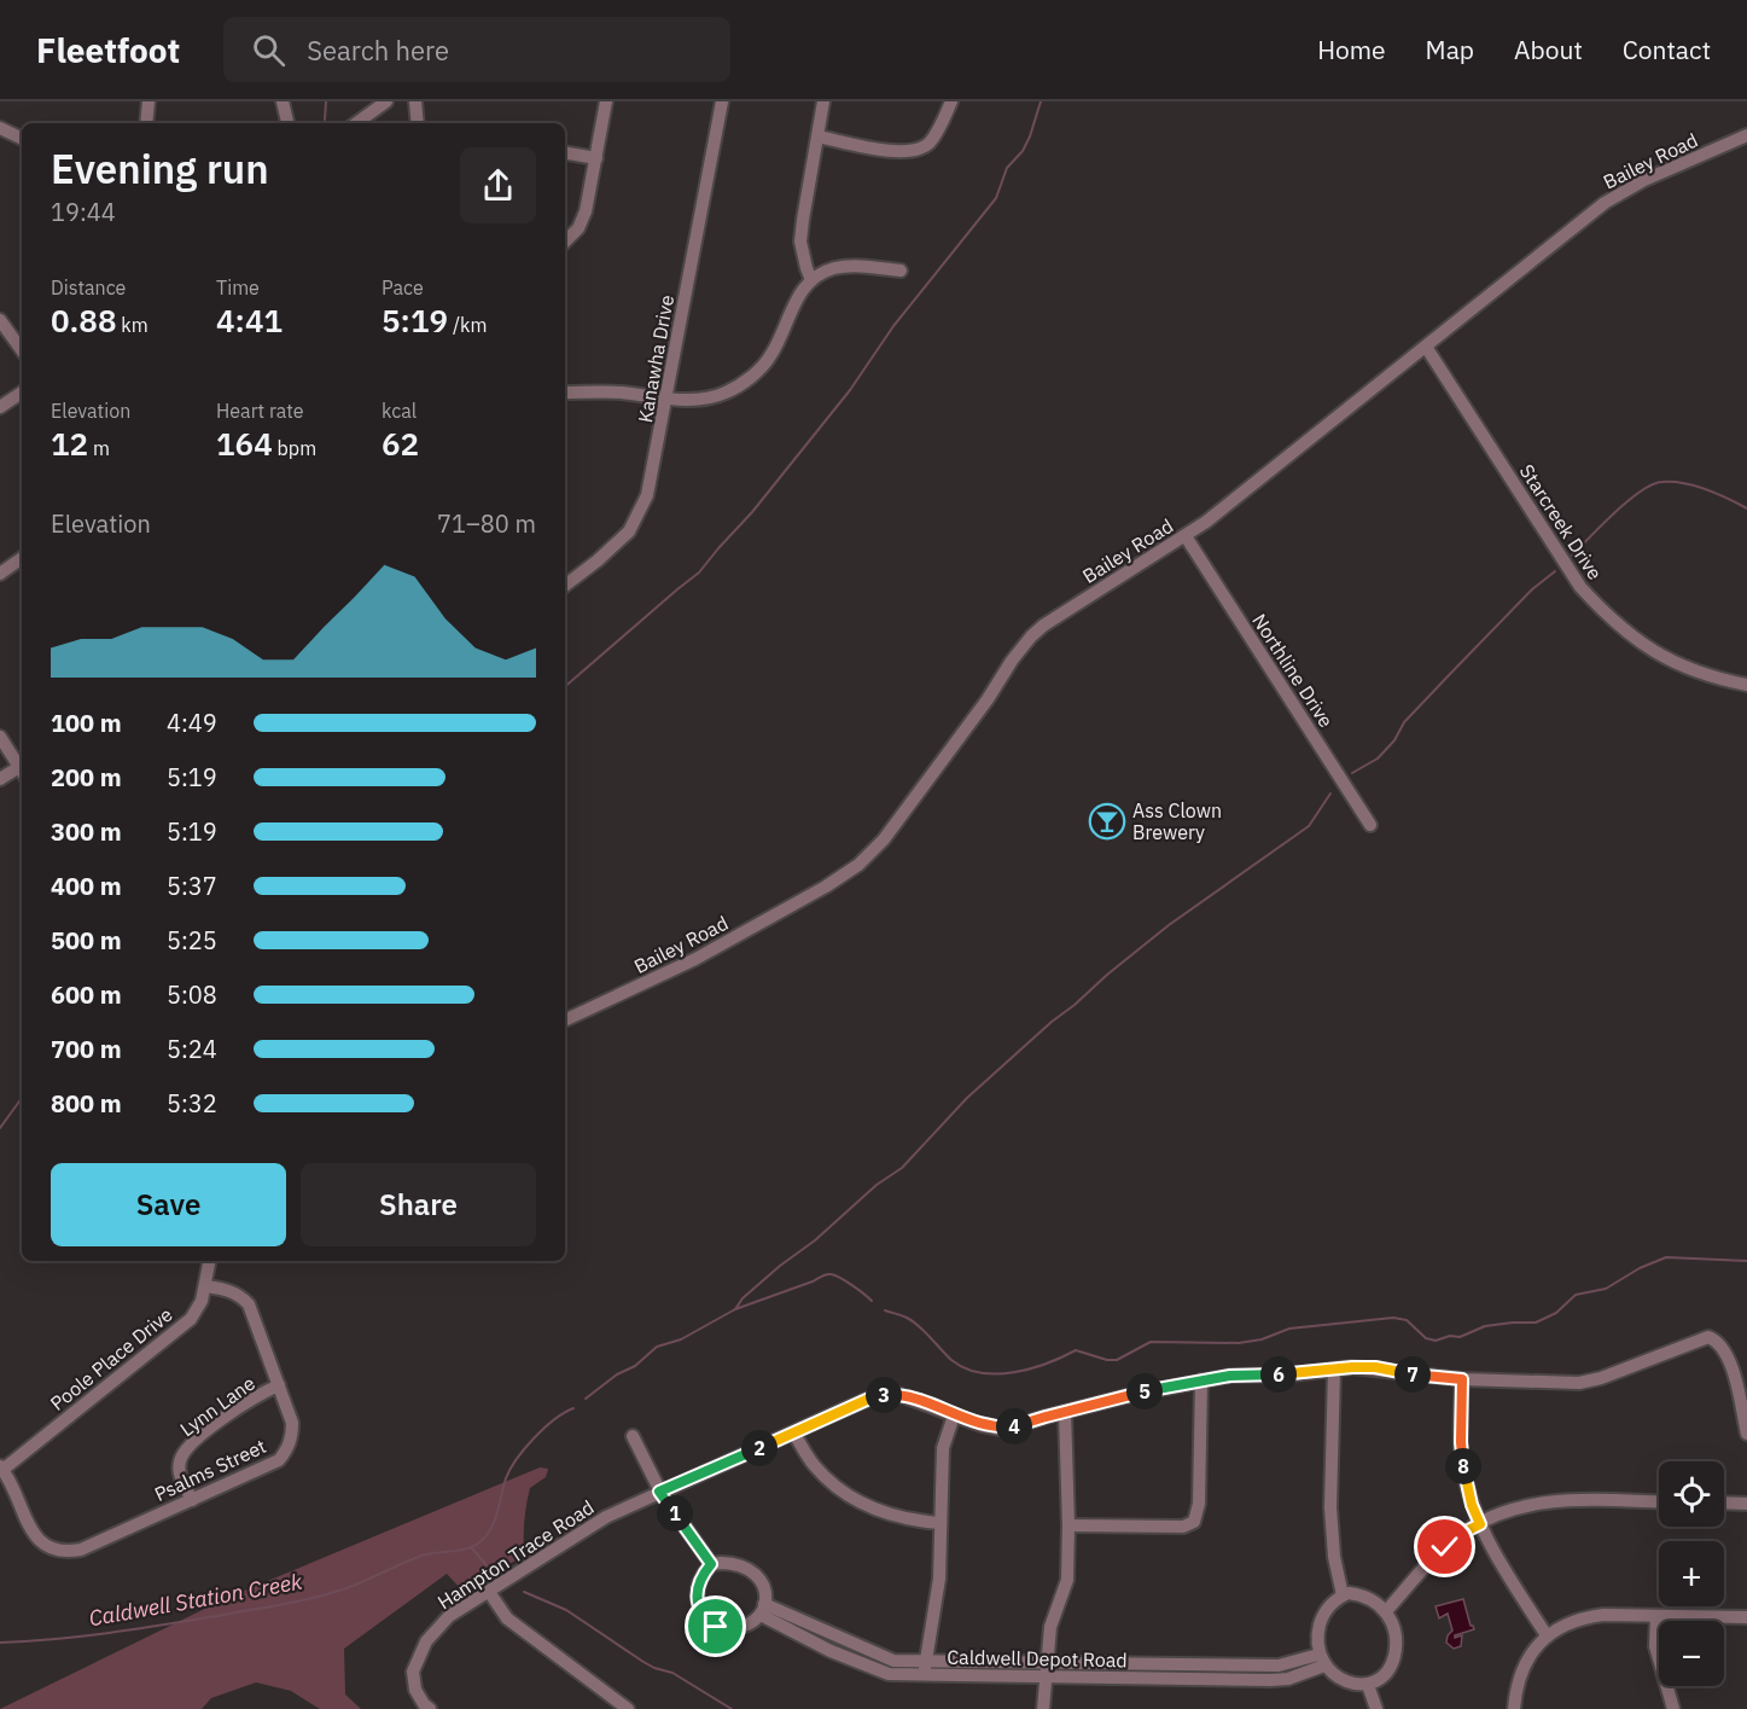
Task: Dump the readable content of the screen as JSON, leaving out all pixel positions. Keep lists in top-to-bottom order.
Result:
{
  "streets": {
    "street": [
      "Bailey Road",
      "Kanawha Drive",
      "Starcreek Drive",
      "Northline Drive",
      "Poole Place Drive",
      "Lynn Lane",
      "Psalms Street",
      "Hampton Trace Road",
      "Caldwell Depot Road"
    ]
  },
  "crossings": [
    ["Bailey Road", "Starcreek Drive"],
    ["Bailey Road", "Northline Drive"],
    ["Poole Place Drive", "Psalms Street"],
    ["Lynn Lane", "Psalms Street"]
  ],
  "water": ["Caldwell Station Creek"],
  "places": {
    "bar": ["Ass Clown Brewery"]
  },
  "page": {
    "header": "Fleetfoot",
    "search": "Search here",
    "nav": [
      "Home",
      "Map",
      "About",
      "Contact"
    ],
    "heading": ["Evening run", "19:44"],
    "stats": [
      ["Distance", "0.88 km"],
      ["Time", "4:41"],
      ["Pace", "5:19 /km"],
      ["Elevation", "12 m"],
      ["Heart rate", "164 bpm"],
      ["kcal", "62"]
    ],
    "chart": ["Elevation", "71–80 m"],
    "list": [
      {
        "name": "100 m",
        "note": "4:49"
      },
      {
        "name": "200 m",
        "note": "5:19"
      },
      {
        "name": "300 m",
        "note": "5:19"
      },
      {
        "name": "400 m",
        "note": "5:37"
      },
      {
        "name": "500 m",
        "note": "5:25"
      },
      {
        "name": "600 m",
        "note": "5:08"
      },
      {
        "name": "700 m",
        "note": "5:24"
      },
      {
        "name": "800 m",
        "note": "5:32"
      }
    ],
    "buttons": ["Save", "Share"],
    "pins": [
      "6",
      "7",
      "5",
      "3",
      "4",
      "2",
      "8",
      "1"
    ],
    "map_buttons": ["+", "−"]
  }
}
